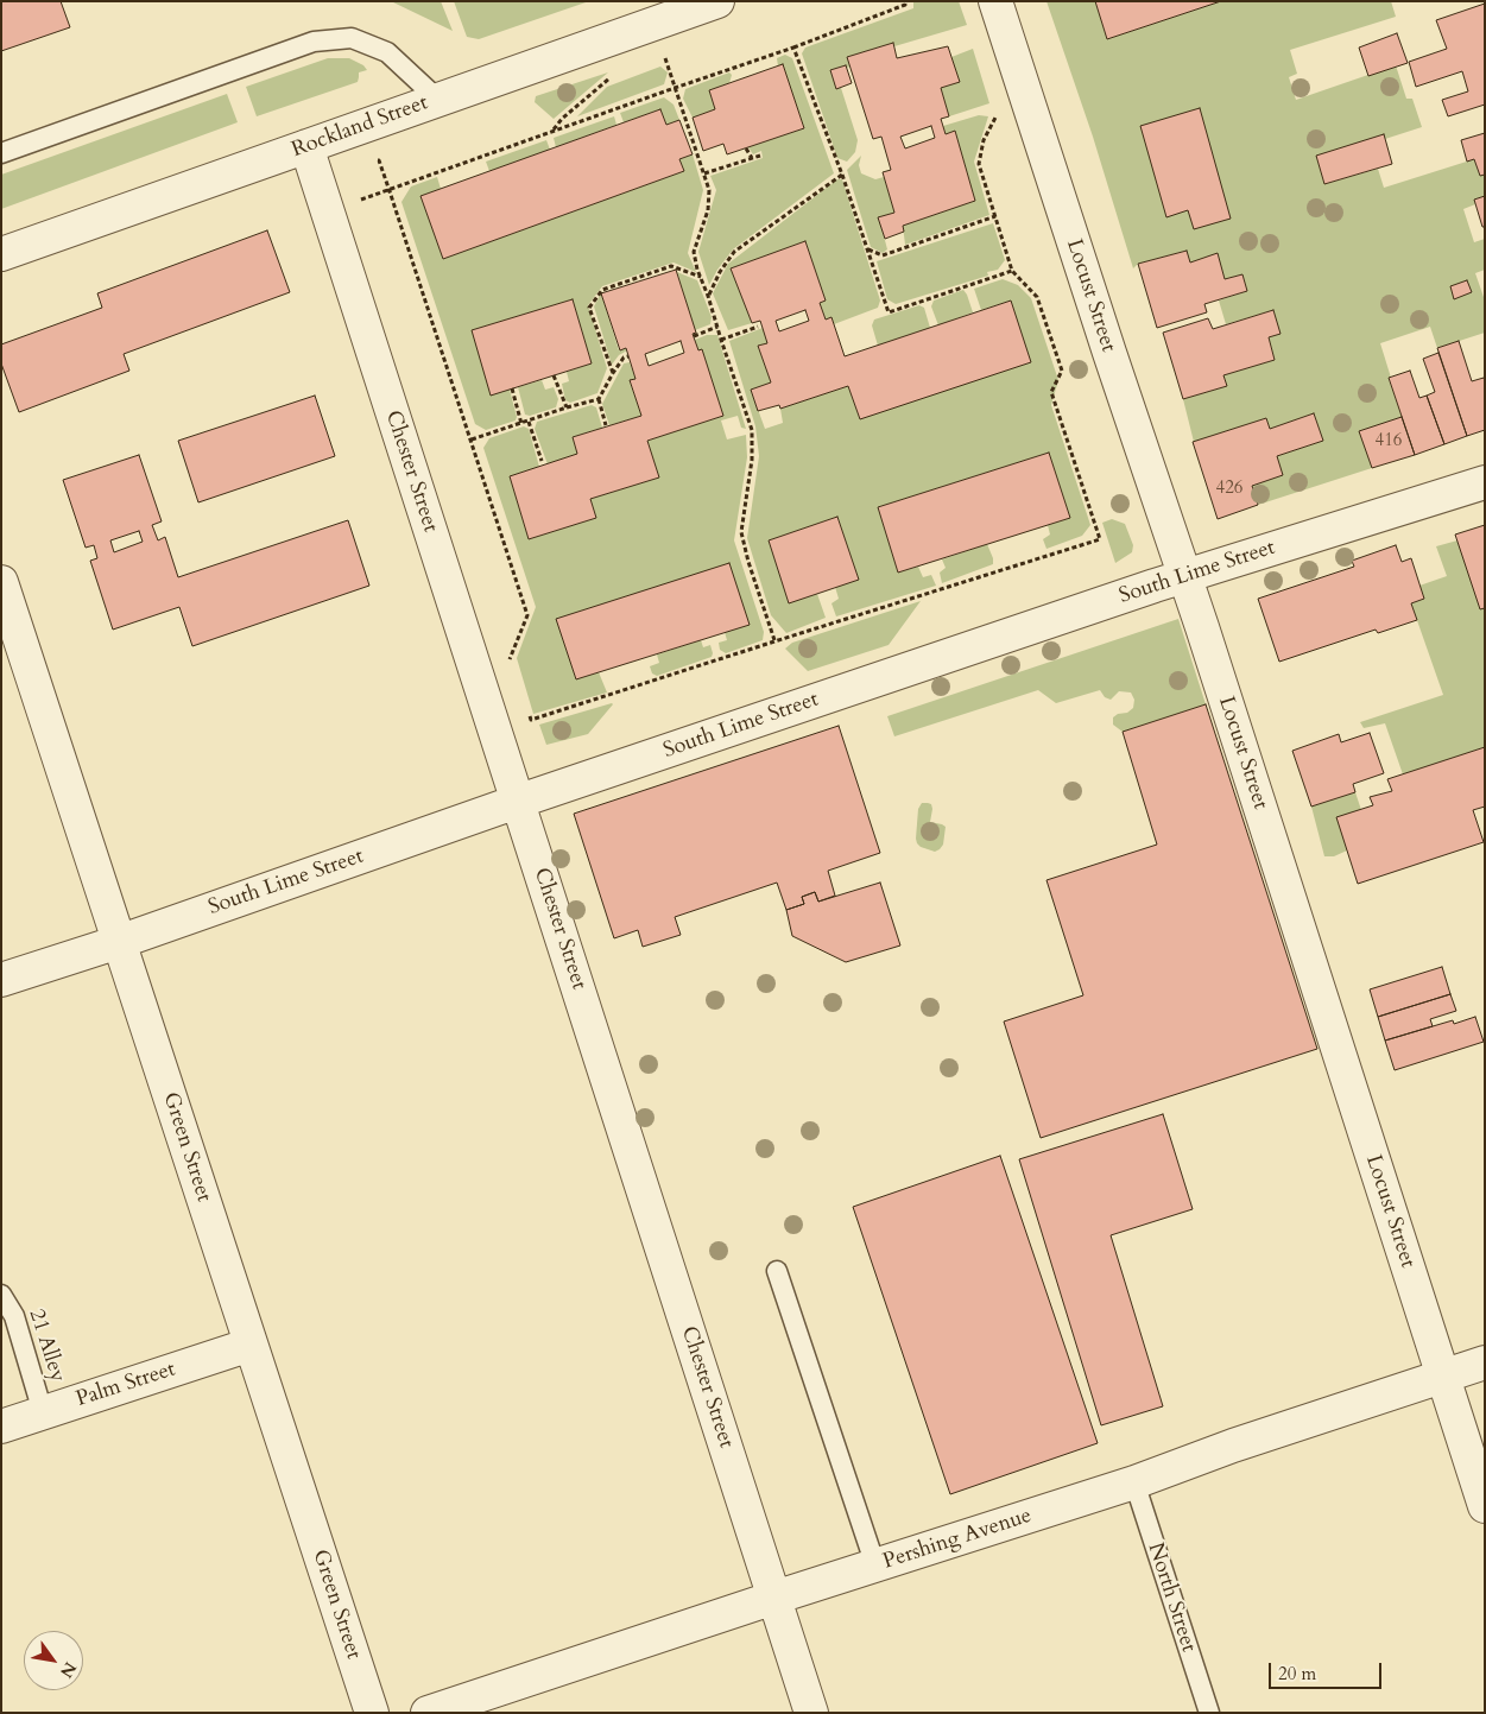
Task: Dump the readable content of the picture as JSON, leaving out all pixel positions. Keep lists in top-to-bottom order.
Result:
{
  "streets": {
    "street": [
      "Rockland Street",
      "Locust Street",
      "Chester Street",
      "South Lime Street",
      "Green Street",
      "Palm Street",
      "Pershing Avenue"
    ],
    "lane": ["21 Alley", "North Street"]
  },
  "crossings": [
    ["Rockland Street", "Chester Street"],
    ["Locust Street", "South Lime Street"],
    ["Locust Street", "Pershing Avenue"],
    ["Chester Street", "South Lime Street"],
    ["Chester Street", "Pershing Avenue"],
    ["South Lime Street", "Green Street"],
    ["Green Street", "Palm Street"],
    ["21 Alley", "Palm Street"],
    ["Pershing Avenue", "North Street"]
  ],
  "house_numbers": ["416", "426"],
  "scale_bar": "20 m",
  "north": "bottom right"
}
